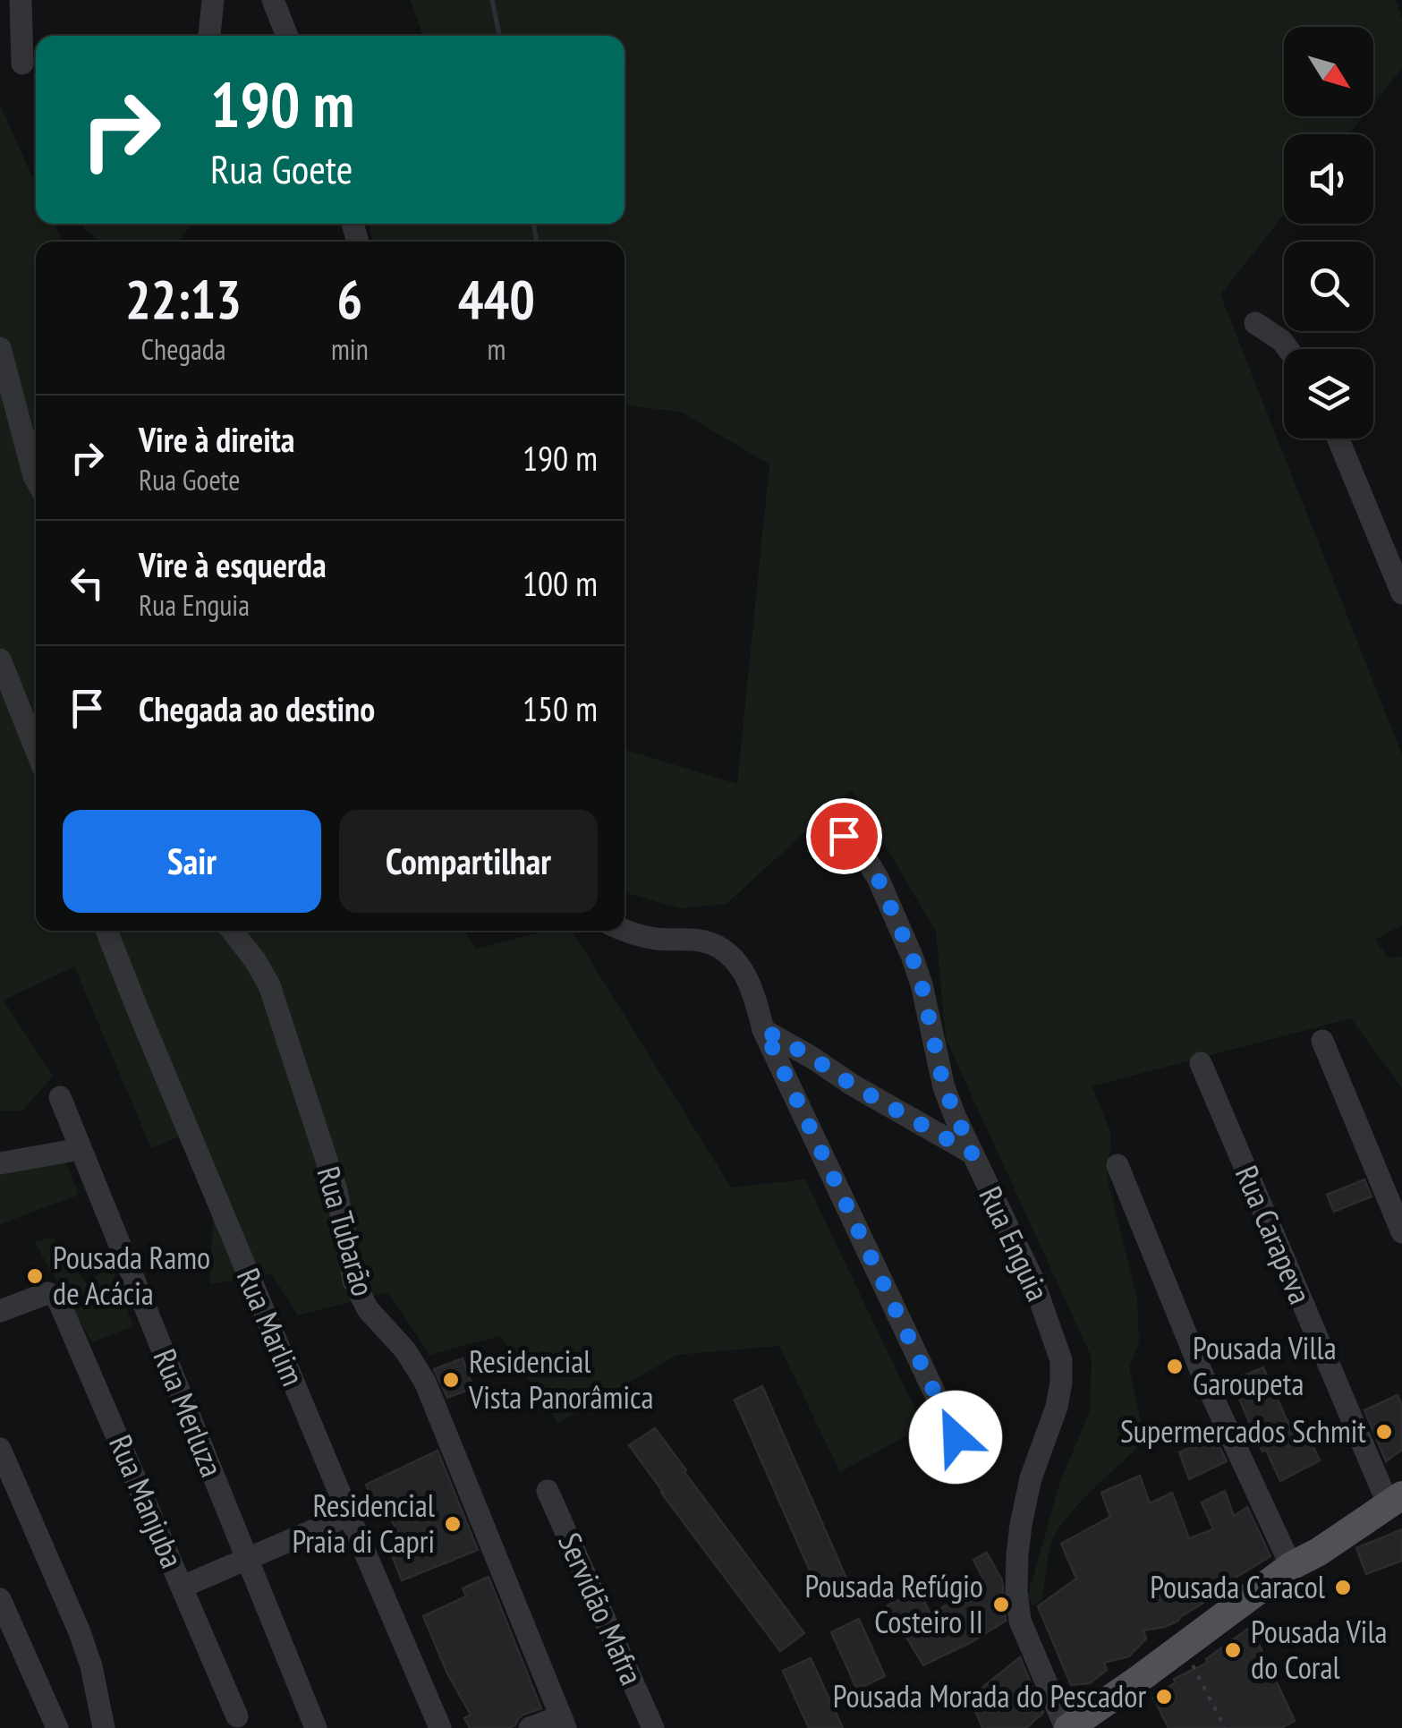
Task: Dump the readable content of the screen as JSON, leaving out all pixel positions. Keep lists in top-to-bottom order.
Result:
{
  "streets": {
    "street": [
      "Rua Tubarão",
      "Rua Carapeva",
      "Rua Enguia",
      "Rua Marlim",
      "Rua Merluza",
      "Rua Manjuba",
      "Servidão Mafra"
    ]
  },
  "places": [
    "Pousada Ramo de Acácia",
    "Pousada Villa Garoupeta",
    "Residencial Vista Panorâmica",
    "Supermercados Schmit",
    "Residencial Praia di Capri",
    "Pousada Caracol",
    "Pousada Refúgio Costeiro II",
    "Pousada Vila do Coral",
    "Pousada Morada do Pescador"
  ],
  "north": "bottom right",
  "page": {
    "turn": ["190 m", "Rua Goete"],
    "eta": [
      "22:13",
      "Chegada",
      "6",
      "min",
      "440",
      "m"
    ],
    "list": [
      {
        "name": "Vire à direita",
        "note": "Rua Goete",
        "value": "190 m"
      },
      {
        "name": "Vire à esquerda",
        "note": "Rua Enguia",
        "value": "100 m"
      },
      {
        "name": "Chegada ao destino",
        "value": "150 m"
      }
    ],
    "buttons": ["Sair", "Compartilhar"]
  }
}
